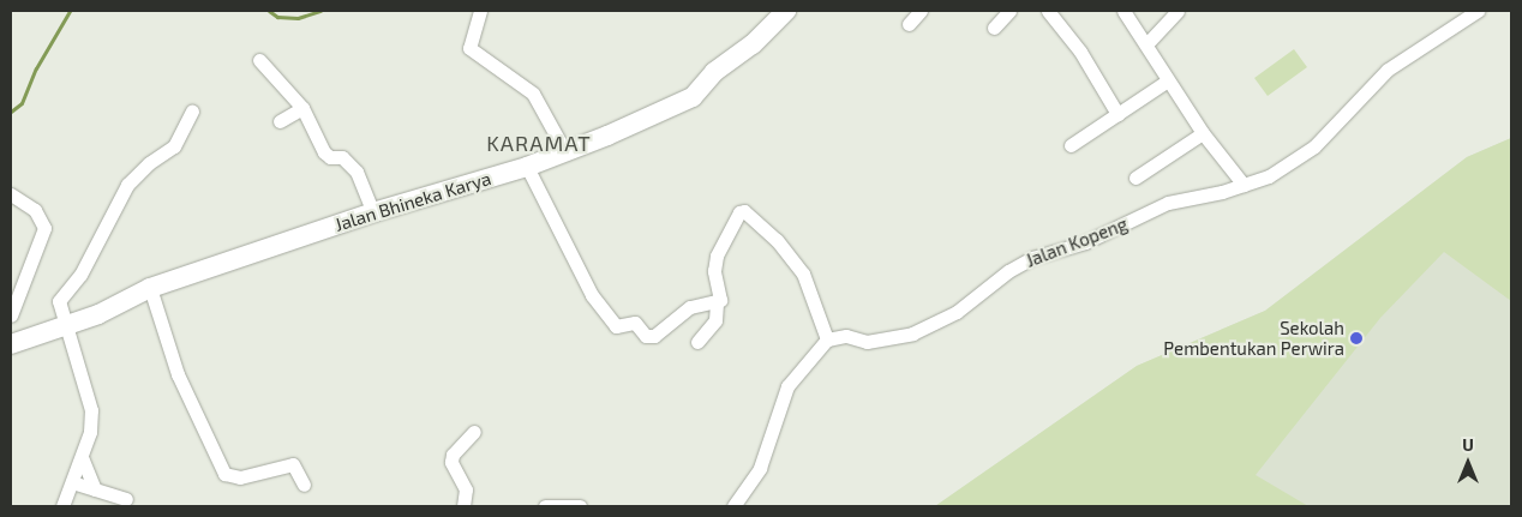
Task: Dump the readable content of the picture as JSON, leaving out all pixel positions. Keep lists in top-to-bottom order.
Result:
{
  "streets": {
    "street": ["Jalan Bhineka Karya", "Jalan Kopeng"]
  },
  "districts": ["KARAMAT"],
  "places": ["Sekolah Pembentukan Perwira"],
  "north": "top"
}
